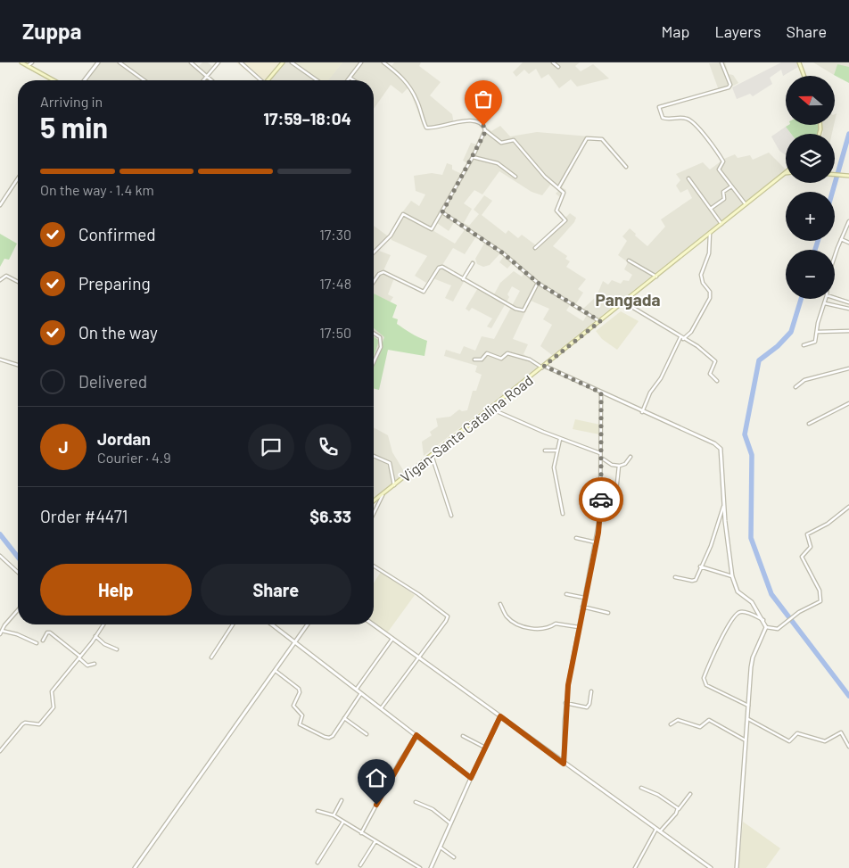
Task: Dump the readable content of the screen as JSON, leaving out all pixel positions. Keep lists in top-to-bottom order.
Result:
{
  "streets": {
    "main road": ["Vigan-Santa Catalina Road"]
  },
  "districts": ["Pangada"],
  "north": "left",
  "page": {
    "header": "Zuppa",
    "nav": ["Map", "Layers", "Share"],
    "map_buttons": ["+", "−"],
    "heading": ["5 min", "Arriving in", "17:59–18:04"],
    "panel": [
      "Jordan",
      "Courier · 4.9",
      "Order #4471",
      "$6.33"
    ],
    "bar": "On the way · 1.4 km",
    "list": [
      ["Confirmed", "17:30"],
      ["Preparing", "17:48"],
      ["On the way", "17:50"],
      "Delivered"
    ],
    "round": "J",
    "buttons": ["Help", "Share"]
  }
}
